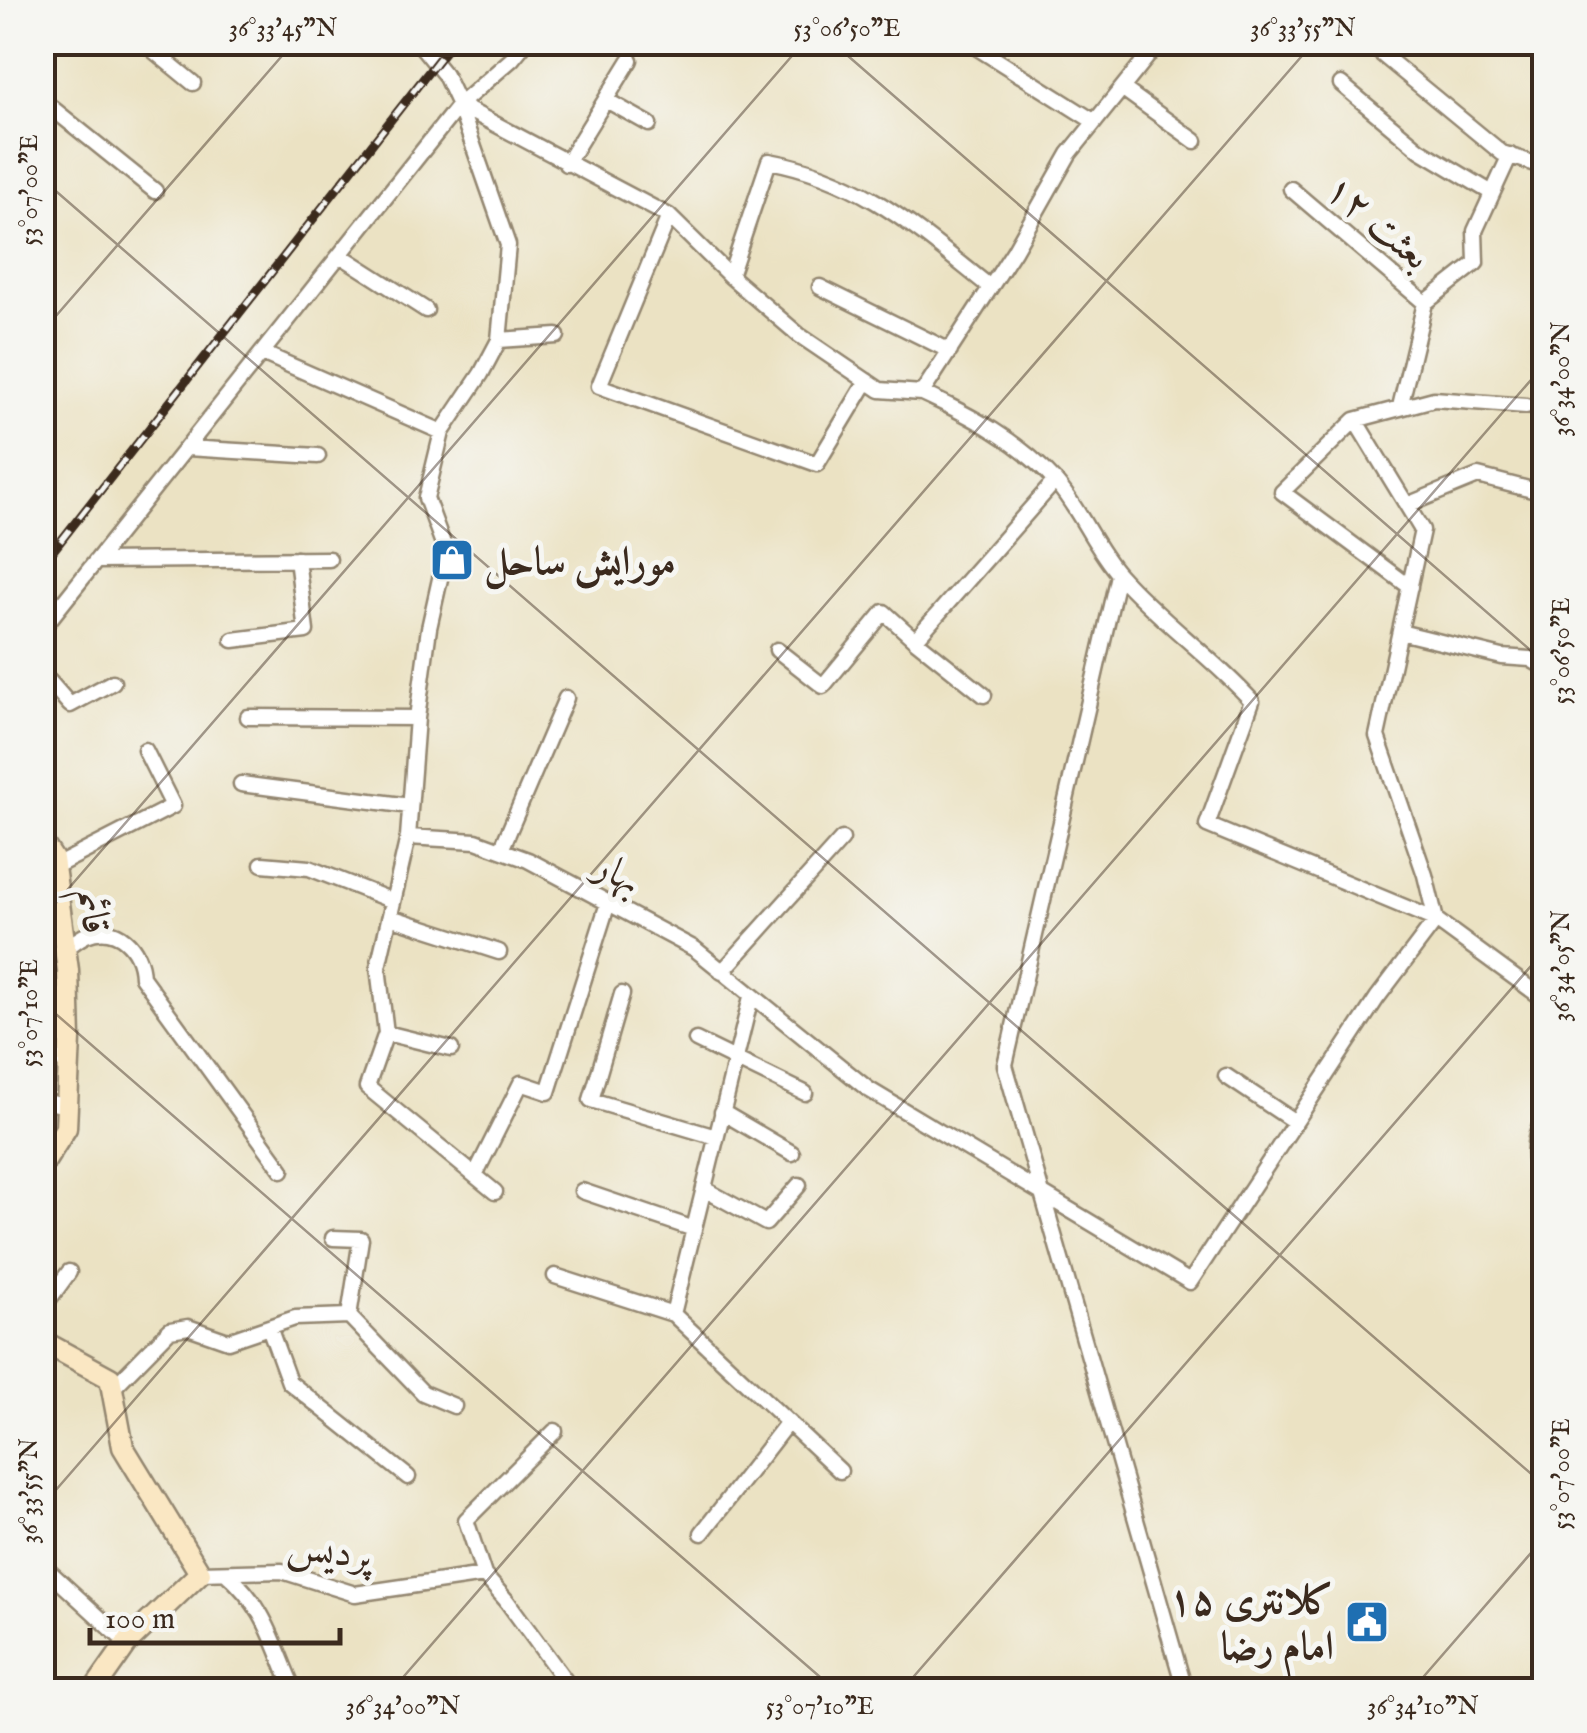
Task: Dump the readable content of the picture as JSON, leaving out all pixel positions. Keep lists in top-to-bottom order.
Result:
{
  "streets": {
    "street": [
      "بعثت ۱۲",
      "بهار",
      "قائم",
      "پرديس"
    ]
  },
  "places": {
    "shop": ["مورایش ساحل"],
    "public building": ["کلانتری ۱۵ امام رضا"]
  },
  "scale_bar": "100 m",
  "coordinates": [
    "36°33'45\"N",
    "53°06'50\"E",
    "36°33'55\"N",
    "53°07'00\"E",
    "36°34'00\"N",
    "36°34'05\"N",
    "53°07'10\"E",
    "36°34'10\"N"
  ]
}
